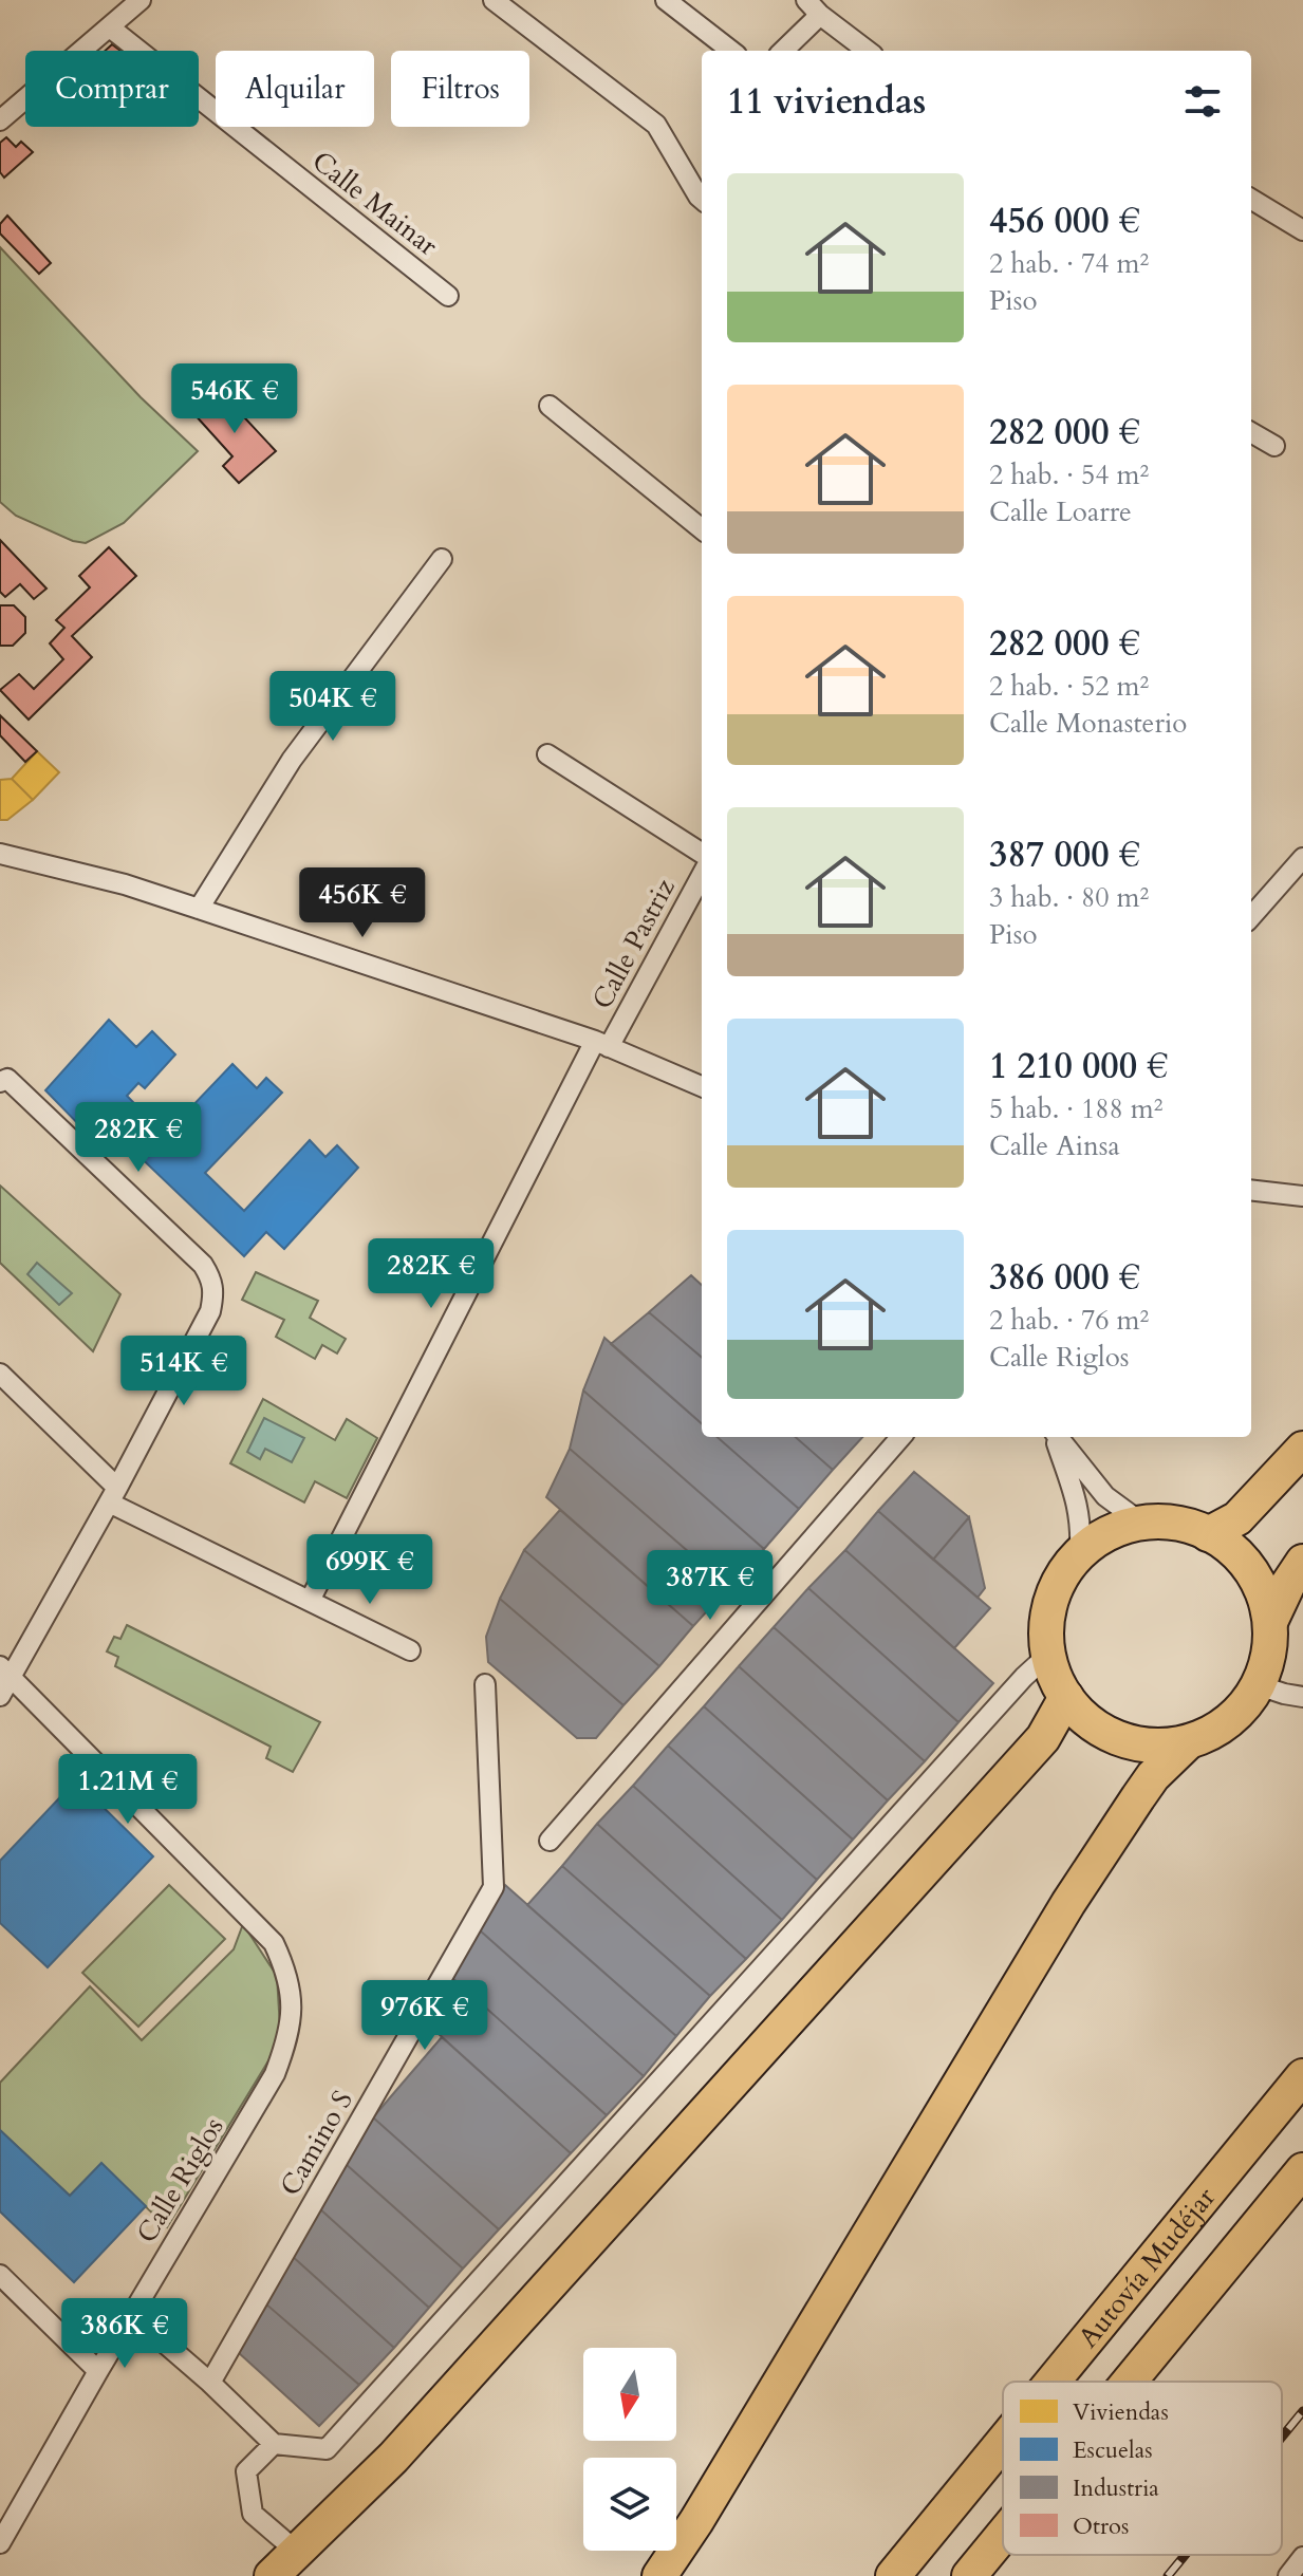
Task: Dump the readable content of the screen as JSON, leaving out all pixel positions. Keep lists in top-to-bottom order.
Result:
{
  "streets": {
    "highway": ["Autovía Mudéjar"],
    "street": [
      "Calle Mainar",
      "Calle Pastriz",
      "Camino S",
      "Calle Riglos"
    ]
  },
  "legend": [
    "Viviendas",
    "Escuelas",
    "Industria",
    "Otros"
  ],
  "north": "bottom",
  "page": {
    "chip": ["Comprar", "Alquilar", "Filtros"],
    "heading": "11 viviendas",
    "list": [
      {
        "name": "456 000 €",
        "note": "2 hab. · 74 m² · Piso"
      },
      {
        "name": "282 000 €",
        "note": "2 hab. · 54 m² · Calle Loarre"
      },
      {
        "name": "282 000 €",
        "note": "2 hab. · 52 m² · Calle Monasterio"
      },
      {
        "name": "387 000 €",
        "note": "3 hab. · 80 m² · Piso"
      },
      {
        "name": "1 210 000 €",
        "note": "5 hab. · 188 m² · Calle Ainsa"
      },
      {
        "name": "386 000 €",
        "note": "2 hab. · 76 m² · Calle Riglos"
      }
    ],
    "price": [
      "546K €",
      "504K €",
      "456K €",
      "282K €",
      "282K €",
      "514K €",
      "699K €",
      "387K €",
      "1.21M €",
      "976K €",
      "386K €"
    ]
  }
}
